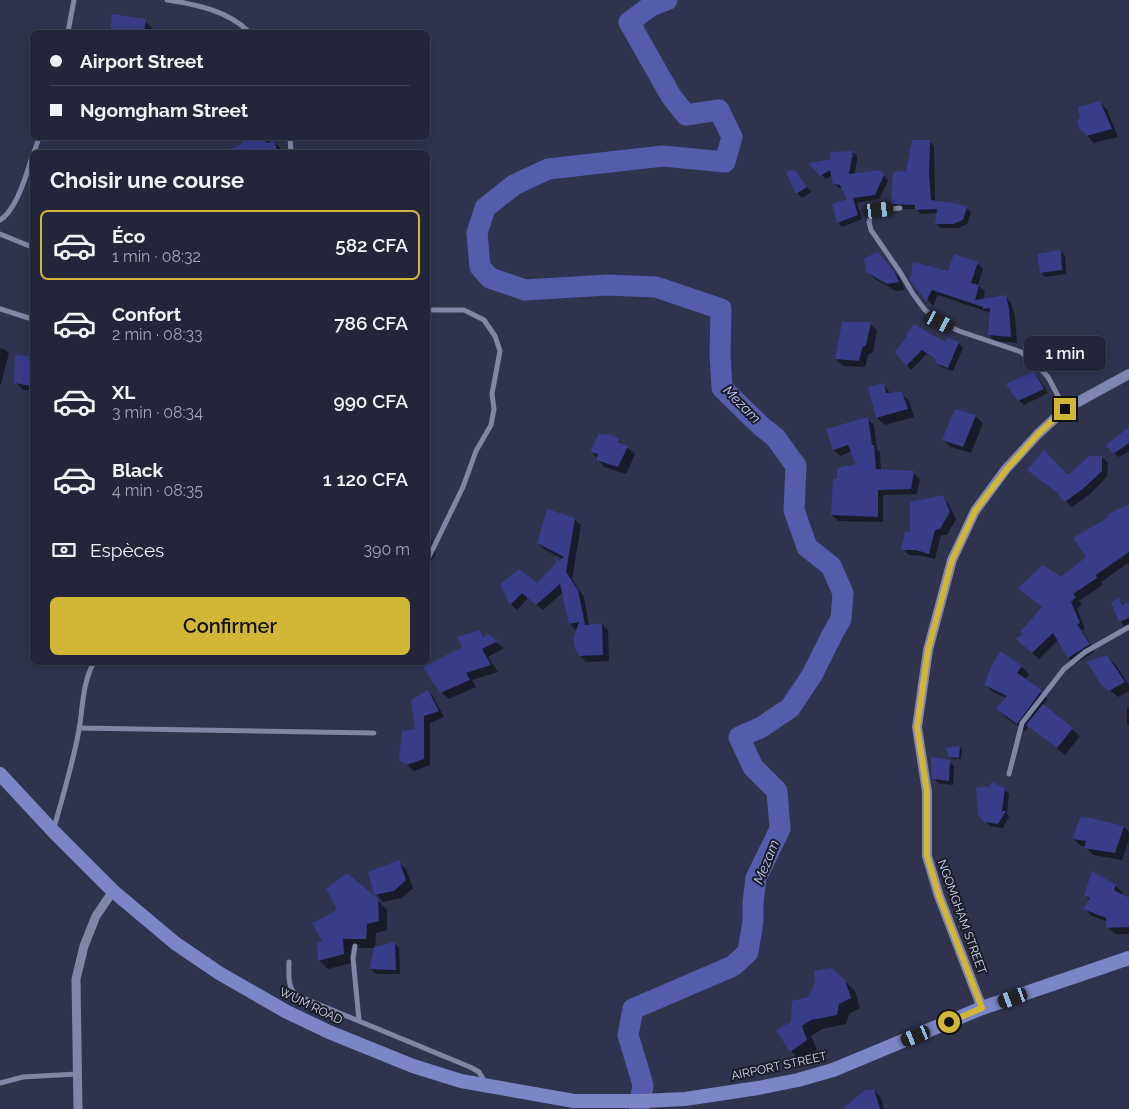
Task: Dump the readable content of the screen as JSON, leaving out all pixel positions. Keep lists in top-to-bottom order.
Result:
{
  "streets": {
    "highway": ["WUM ROAD", "AIRPORT STREET"],
    "main road": ["NGOMGHAM STREET"]
  },
  "crossings": [
    ["NGOMGHAM STREET", "AIRPORT STREET"],
    ["WUM ROAD", "AIRPORT STREET"]
  ],
  "water": ["Mezam"],
  "page": {
    "banner": ["Airport Street", "Ngomgham Street"],
    "heading": "Choisir une course",
    "list": [
      {
        "name": "Éco",
        "note": "1 min · 08:32",
        "value": "582 CFA"
      },
      {
        "name": "Confort",
        "note": "2 min · 08:33",
        "value": "786 CFA"
      },
      {
        "name": "XL",
        "note": "3 min · 08:34",
        "value": "990 CFA"
      },
      {
        "name": "Black",
        "note": "4 min · 08:35",
        "value": "1 120 CFA"
      }
    ],
    "bubble": "1 min",
    "pay": ["Espèces", "390 m"],
    "buttons": "Confirmer"
  }
}
